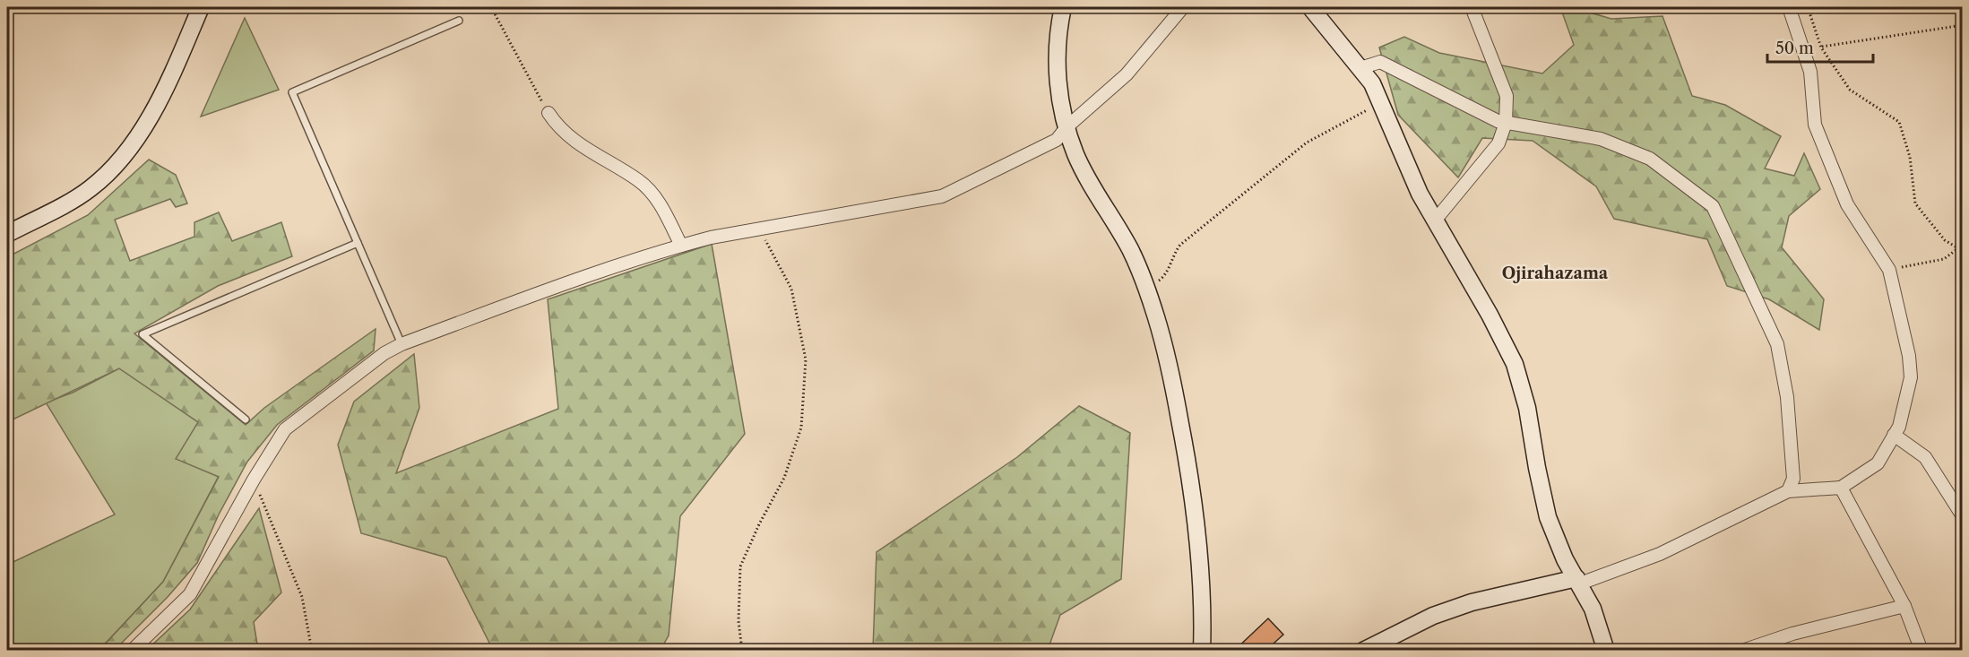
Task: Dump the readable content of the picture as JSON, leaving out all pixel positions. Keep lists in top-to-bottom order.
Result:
{
  "districts": ["Ojirahazama"],
  "scale_bar": "50 m"
}
